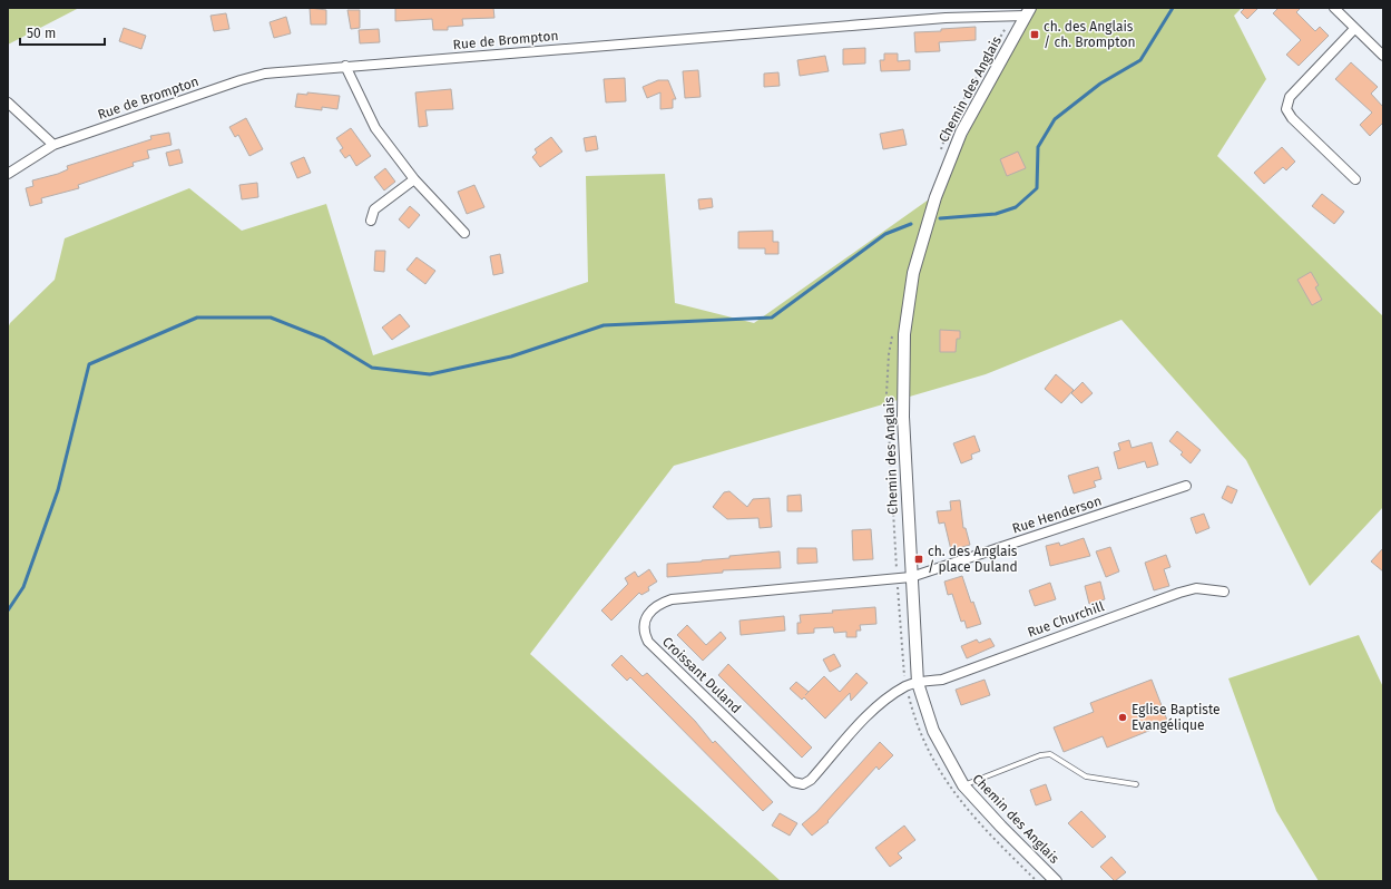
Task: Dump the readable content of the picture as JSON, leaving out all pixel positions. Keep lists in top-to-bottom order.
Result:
{
  "streets": {
    "street": [
      "Rue de Brompton",
      "Chemin des Anglais",
      "Rue Henderson",
      "Rue Churchill",
      "Croissant Duland"
    ]
  },
  "crossings": [
    ["Rue de Brompton", "Chemin des Anglais"],
    ["Chemin des Anglais", "Rue Henderson"],
    ["Chemin des Anglais", "Rue Churchill"],
    ["Chemin des Anglais", "Croissant Duland"],
    ["Rue Henderson", "Croissant Duland"],
    ["Rue Churchill", "Croissant Duland"]
  ],
  "places": {
    "transit": ["ch. des Anglais / ch. Brompton", "ch. des Anglais / place Duland"],
    "other": ["Eglise Baptiste Evangélique"]
  },
  "scale_bar": "50 m"
}
